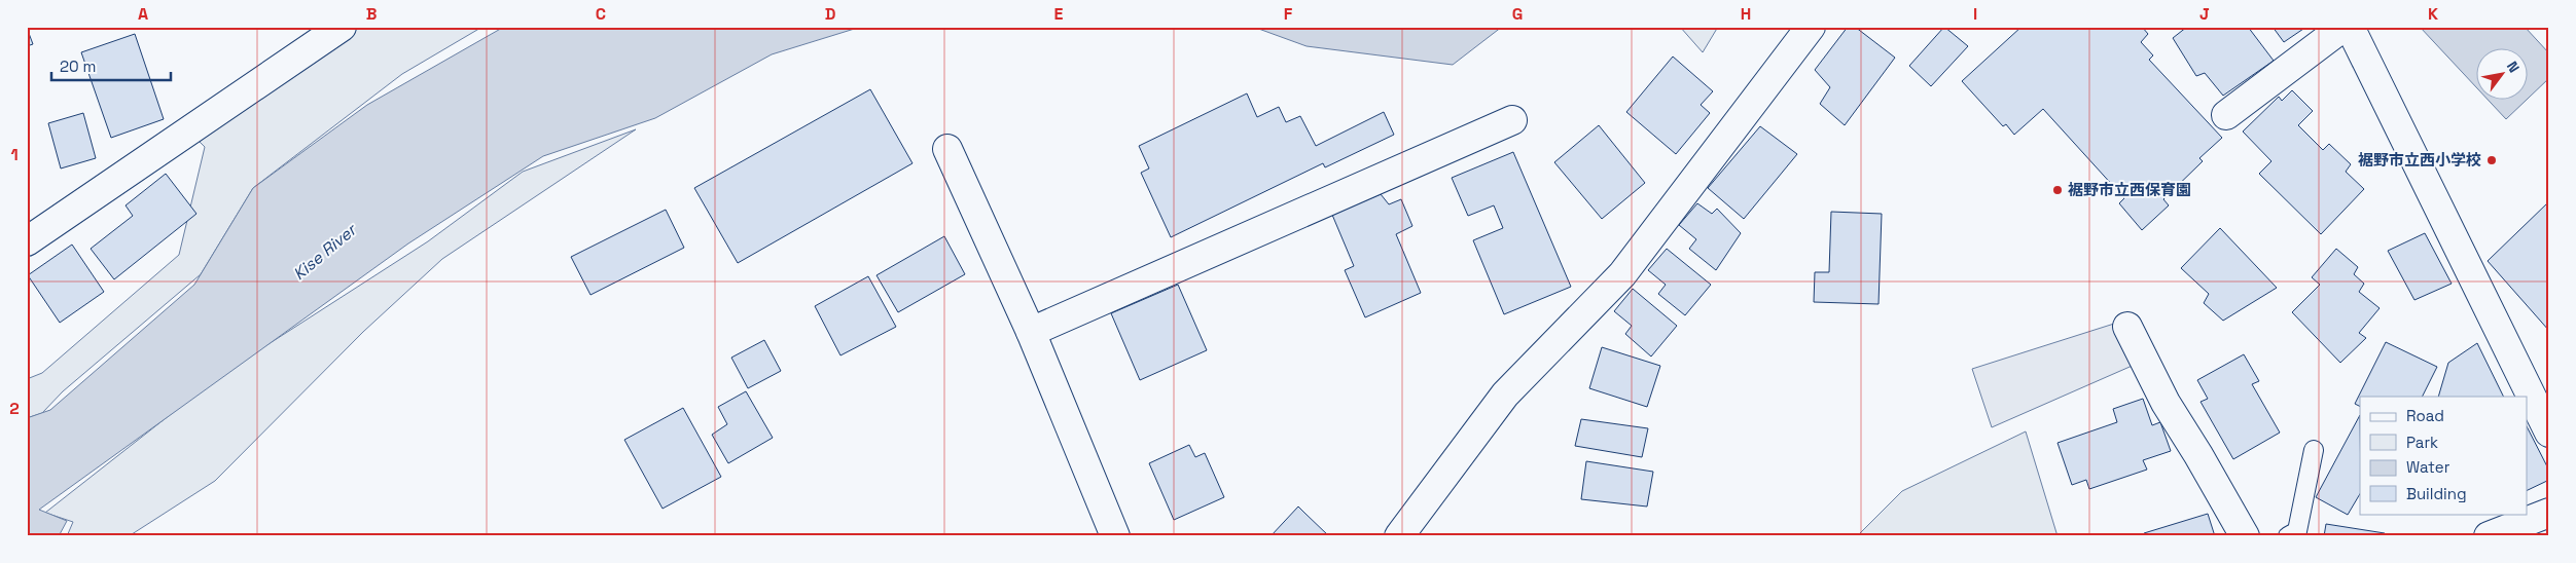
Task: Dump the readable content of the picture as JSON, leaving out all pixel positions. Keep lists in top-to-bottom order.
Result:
{
  "water": ["Kise River"],
  "places": ["裾野市立西小学校", "裾野市立西保育園"],
  "legend": [
    "Road",
    "Park",
    "Water",
    "Building"
  ],
  "scale_bar": "20 m",
  "north": "top right",
  "grid": {
    "columns": [
      "A",
      "B",
      "C",
      "D",
      "E",
      "F",
      "G",
      "H",
      "I",
      "J",
      "K"
    ],
    "rows": ["1", "2"]
  }
}
